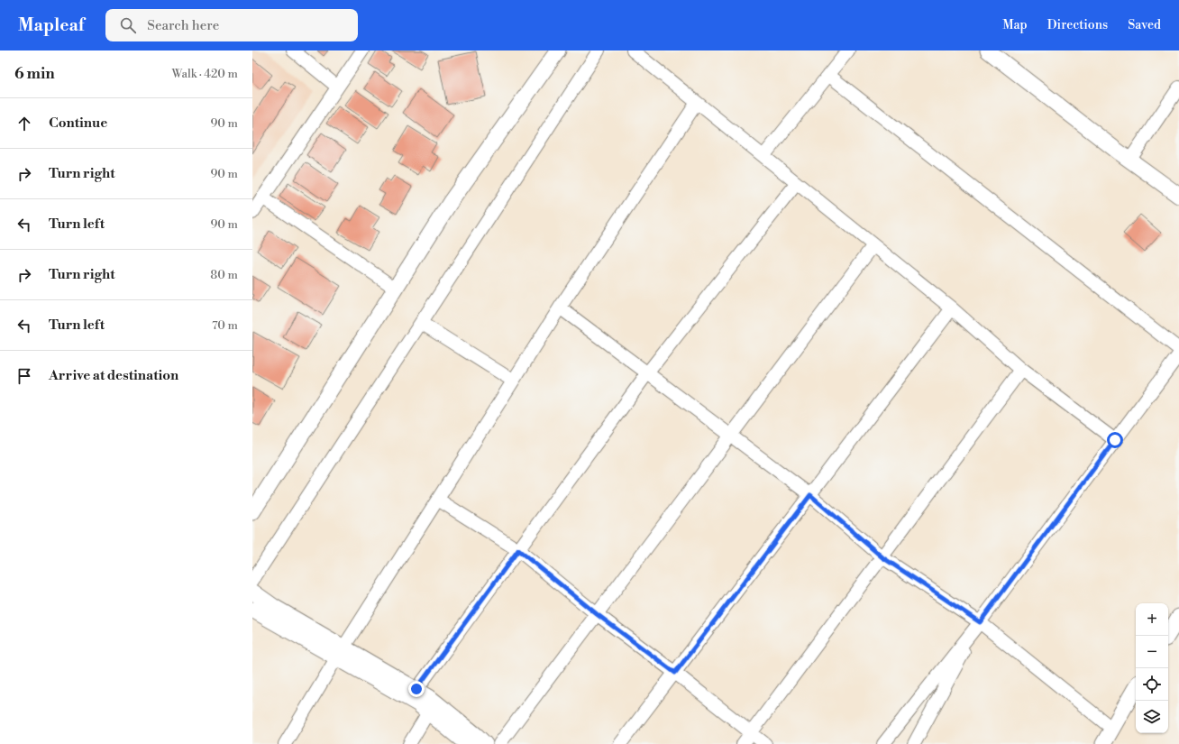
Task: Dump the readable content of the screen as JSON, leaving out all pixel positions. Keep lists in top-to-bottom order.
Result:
{
  "page": {
    "header": "Mapleaf",
    "search": "Search here",
    "nav": ["Map", "Directions", "Saved"],
    "heading": ["6 min", "Walk · 420 m"],
    "list": [
      ["Continue", "90 m"],
      ["Turn right", "90 m"],
      ["Turn left", "90 m"],
      ["Turn right", "80 m"],
      ["Turn left", "70 m"],
      "Arrive at destination"
    ],
    "map_buttons": ["+", "−"]
  }
}
